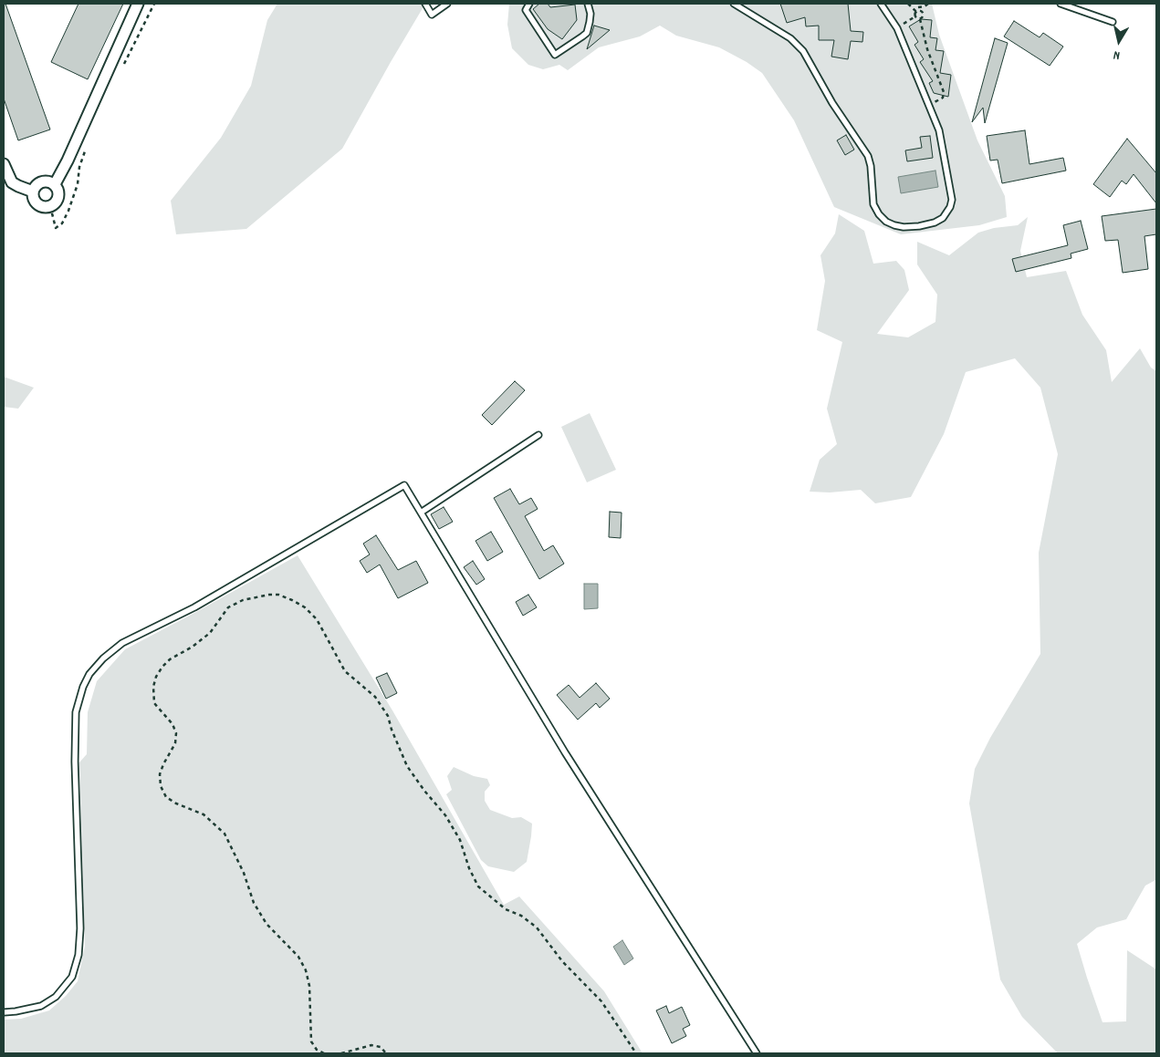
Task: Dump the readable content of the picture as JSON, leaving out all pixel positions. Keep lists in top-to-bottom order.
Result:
{
  "north": "bottom"
}
